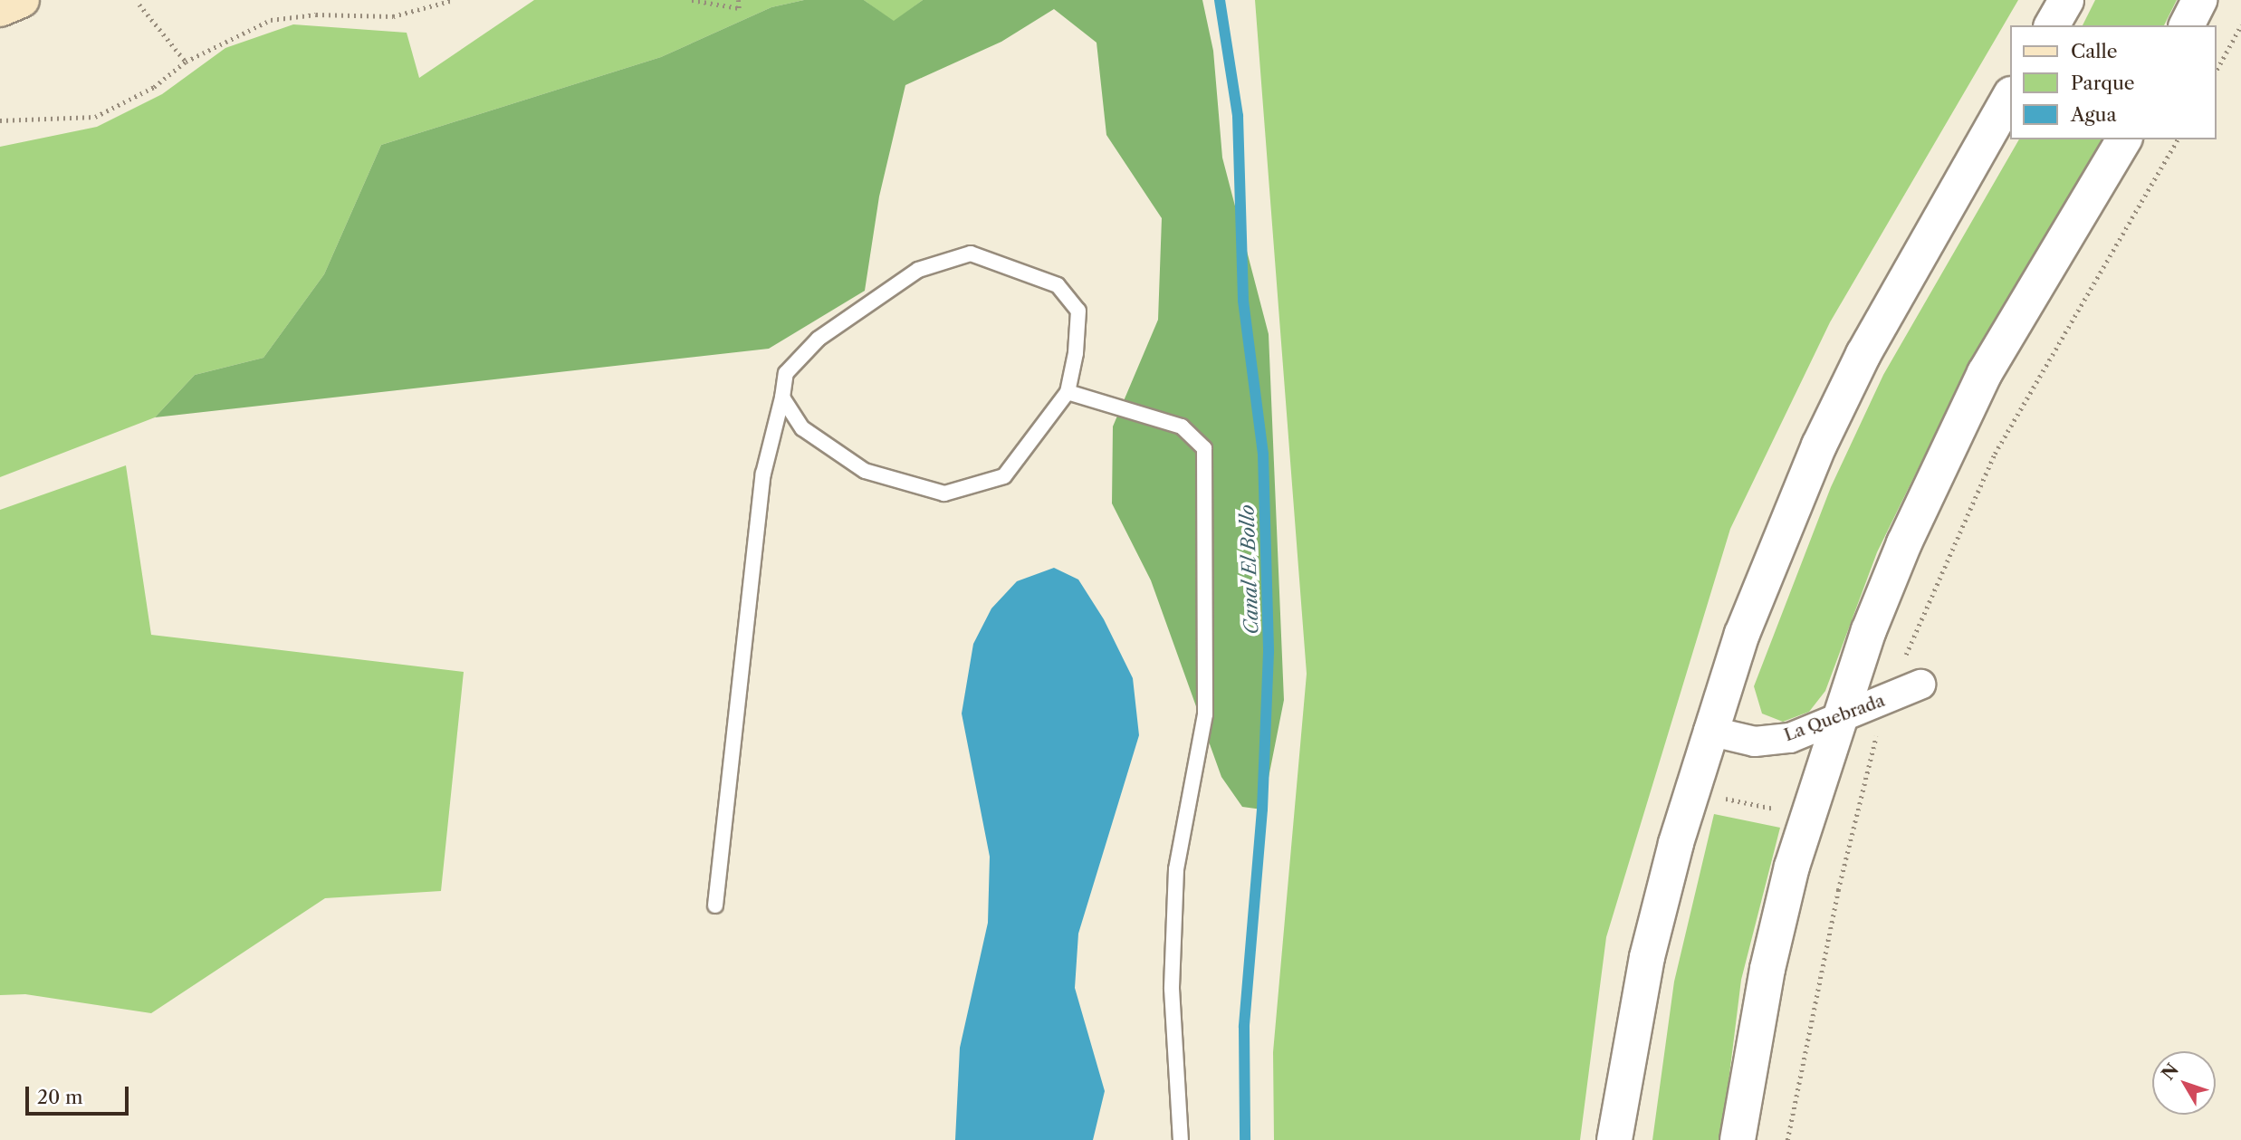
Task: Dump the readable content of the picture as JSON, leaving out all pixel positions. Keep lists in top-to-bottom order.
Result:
{
  "streets": {
    "street": ["La Quebrada"]
  },
  "water": ["Canal El Bollo"],
  "legend": ["Calle", "Parque", "Agua"],
  "scale_bar": "20 m",
  "north": "top left"
}
